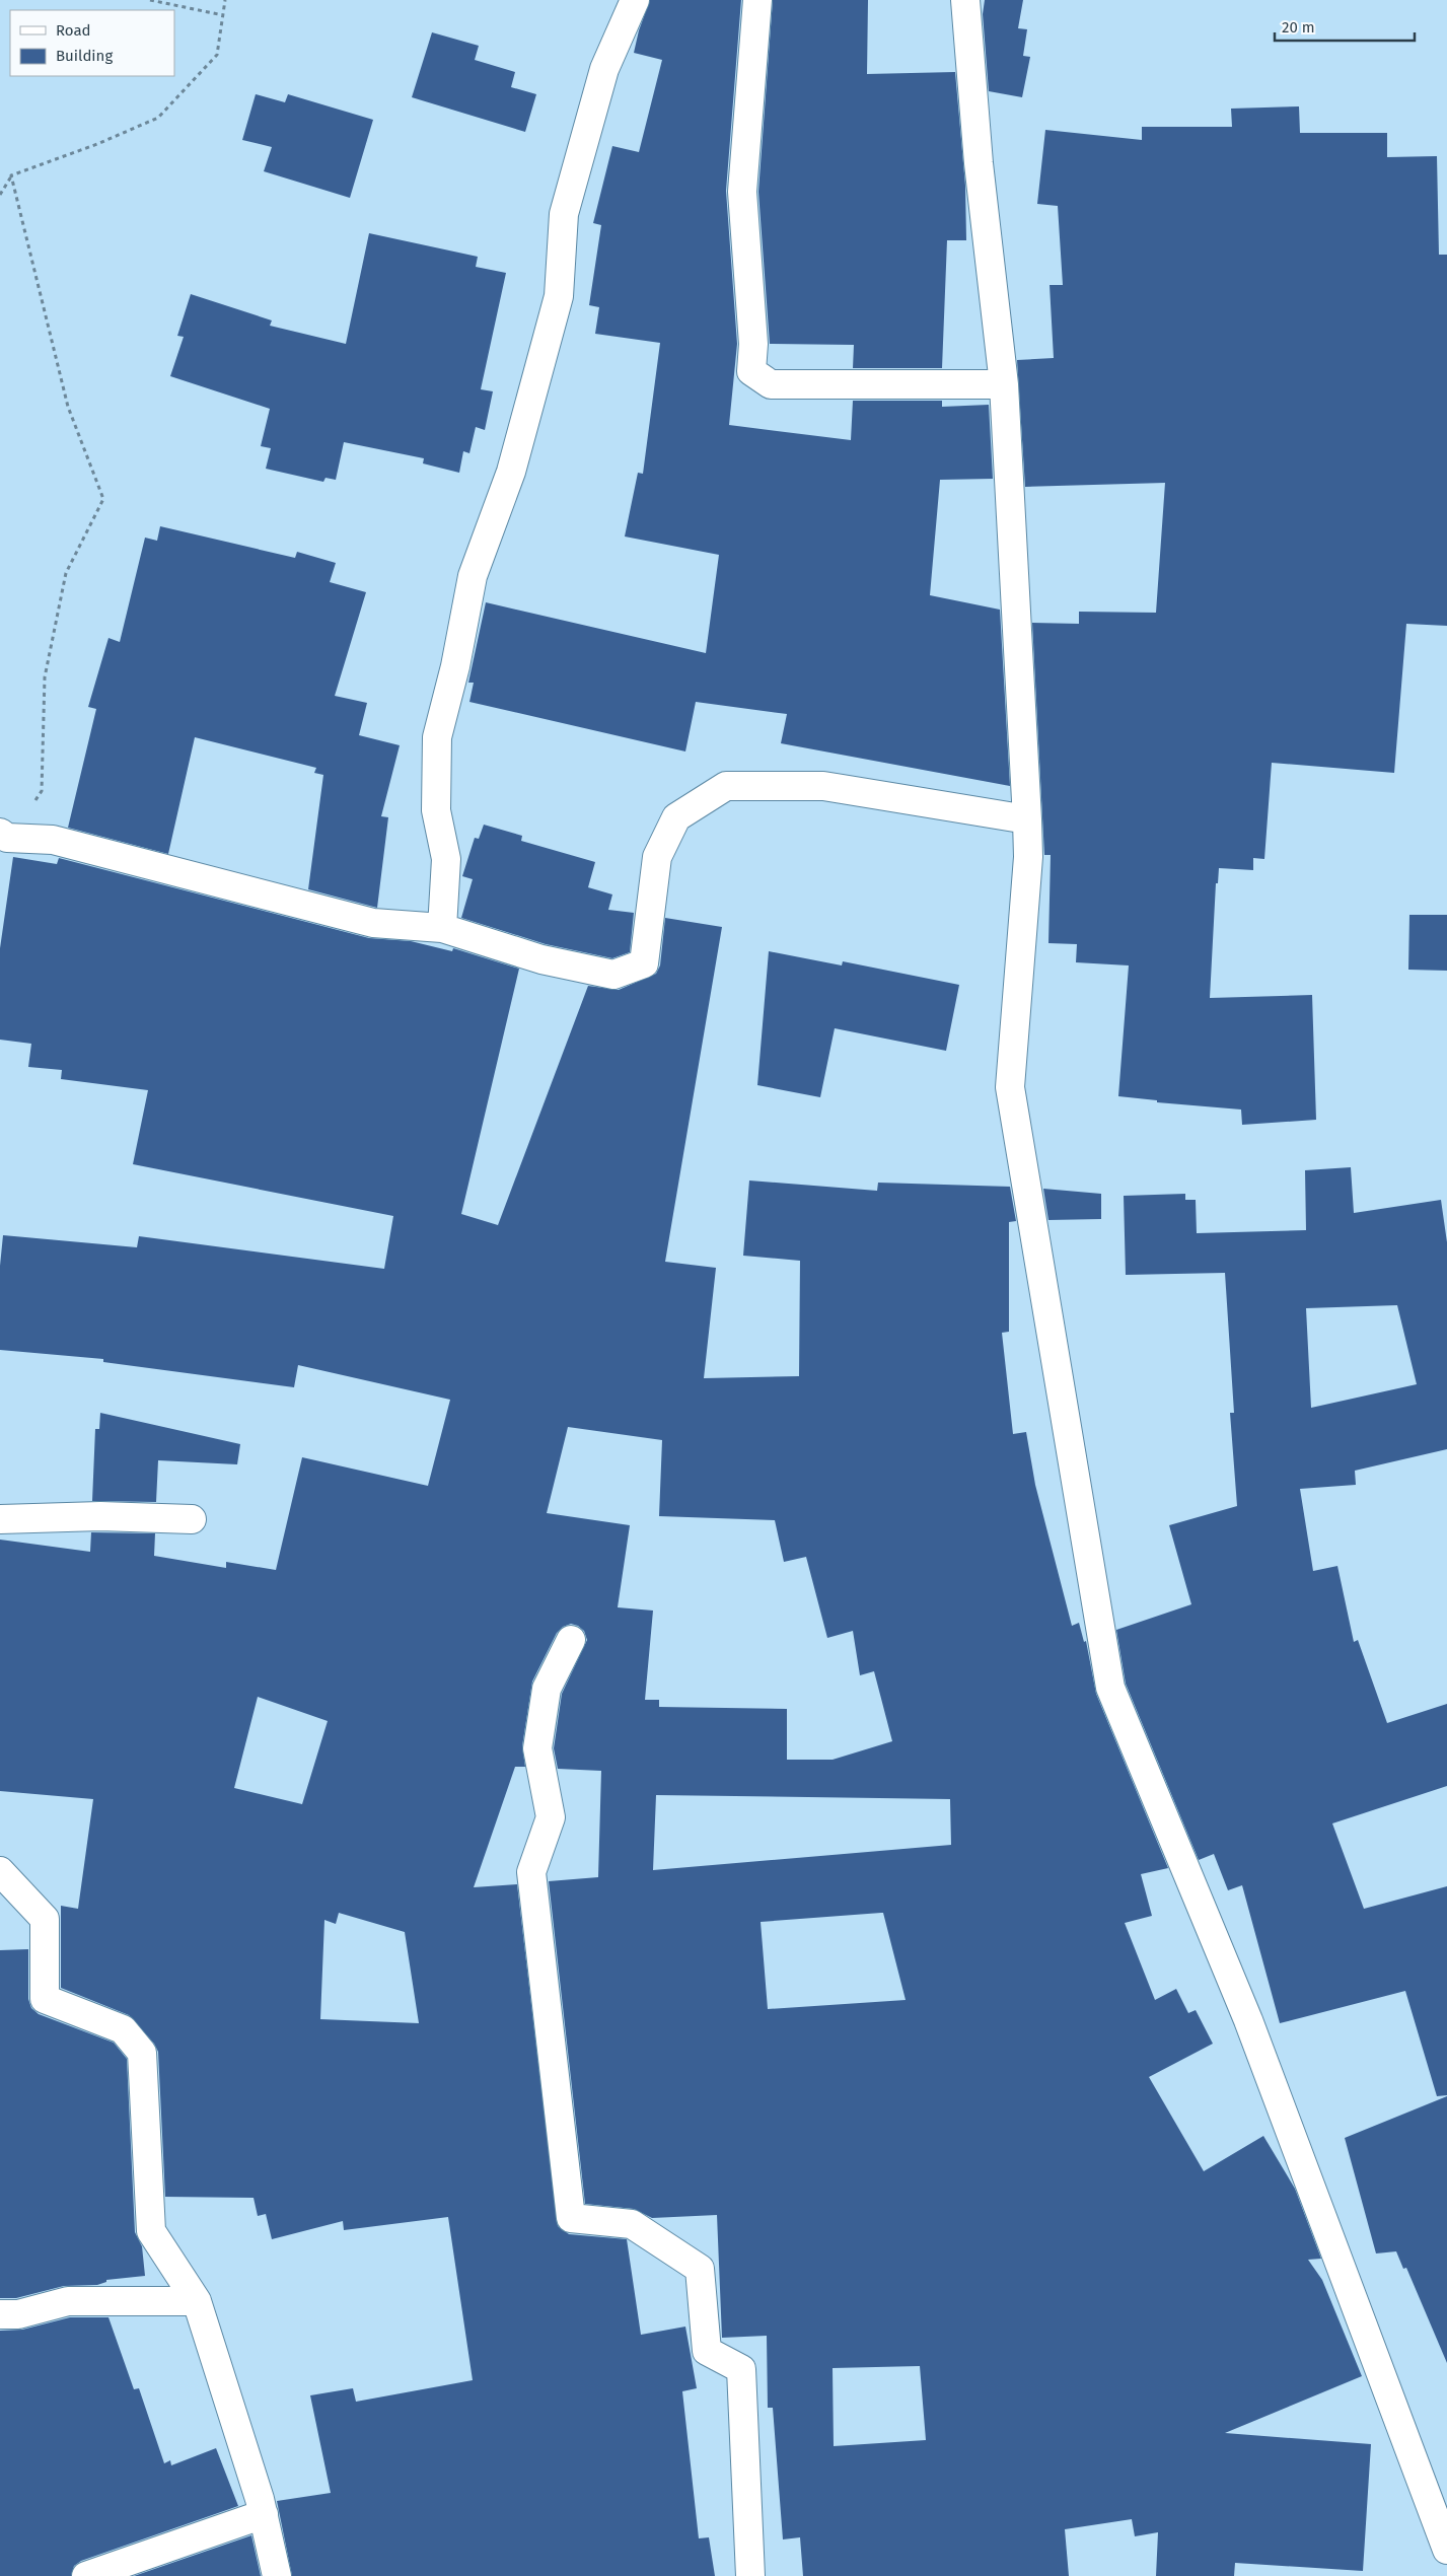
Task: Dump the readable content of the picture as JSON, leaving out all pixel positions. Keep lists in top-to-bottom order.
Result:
{
  "legend": ["Road", "Building"],
  "scale_bar": "20 m"
}
